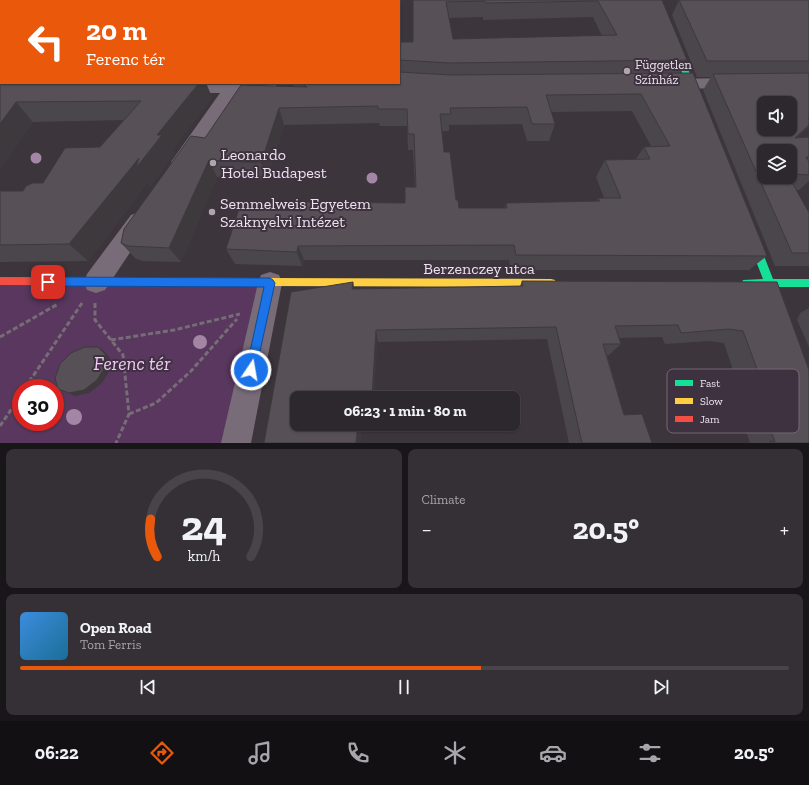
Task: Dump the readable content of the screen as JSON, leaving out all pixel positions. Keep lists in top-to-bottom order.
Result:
{
  "streets": {
    "street": ["Berzenczey utca"]
  },
  "parks": ["Ferenc tér"],
  "places": ["Független Színház", "Leonardo Hotel Budapest", "Semmelweis Egyetem Szaknyelvi Intézet"],
  "legend": ["Fast", "Slow", "Jam"],
  "page": {
    "turn": ["20 m", "Ferenc tér"],
    "limit": "30",
    "trip": "06:23 · 1 min · 80 m",
    "tile": "Climate",
    "heat": ["−", "20.5°", "+"],
    "song": ["Open Road", "Tom Ferris"],
    "tabs": ["06:22", "20.5°"],
    "gauge": ["24", "km/h"]
  }
}
